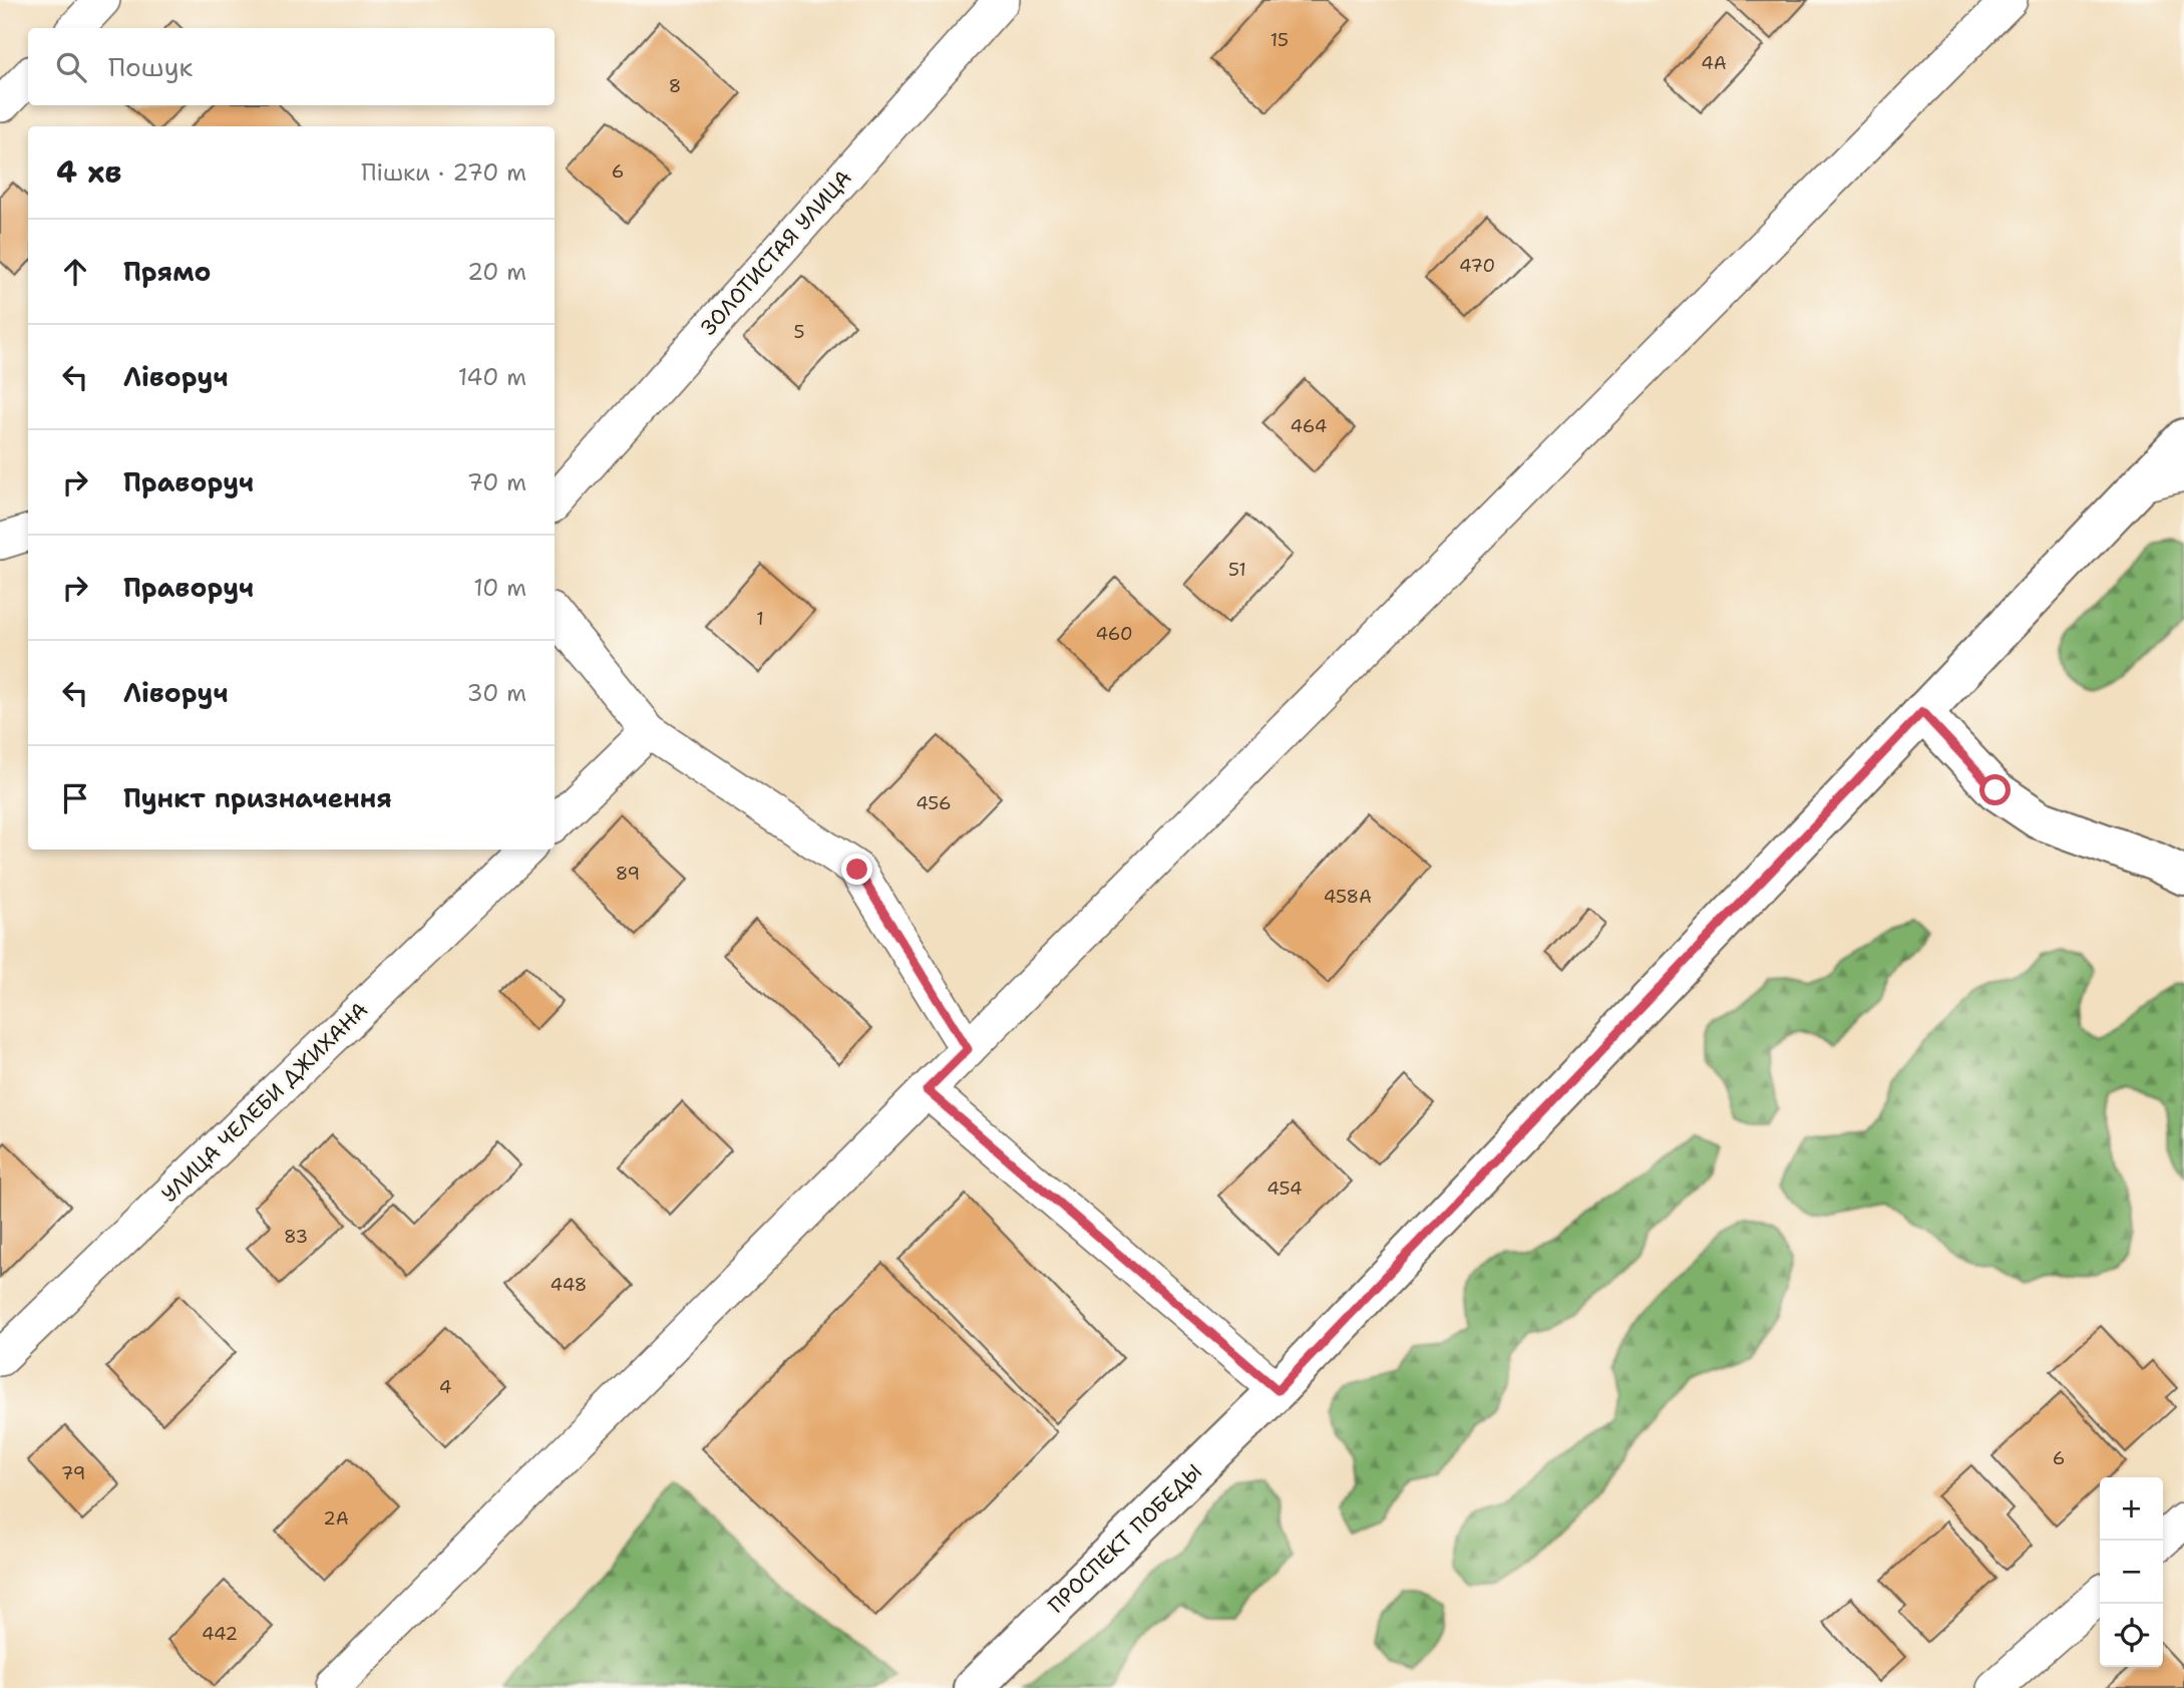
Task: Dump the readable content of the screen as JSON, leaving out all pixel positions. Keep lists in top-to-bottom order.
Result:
{
  "streets": {
    "main road": ["ПРОСПЕКТ ПОБЕДЫ"],
    "street": ["ЗОЛОТИСТАЯ УЛИЦА", "УЛИЦА ЧЕЛЕБИ ДЖИХАНА"]
  },
  "house_numbers": [
    "15",
    "4А",
    "8",
    "6",
    "470",
    "5",
    "464",
    "51",
    "1",
    "460",
    "456",
    "89",
    "458А",
    "454",
    "83",
    "448",
    "4",
    "6",
    "79",
    "2А",
    "442"
  ],
  "page": {
    "search": "Пошук",
    "heading": ["4 хв", "Пішки · 270 m"],
    "list": [
      ["Прямо", "20 m"],
      ["Ліворуч", "140 m"],
      ["Праворуч", "70 m"],
      ["Праворуч", "10 m"],
      ["Ліворуч", "30 m"],
      "Пункт призначення"
    ],
    "map_buttons": ["+", "−"]
  }
}
